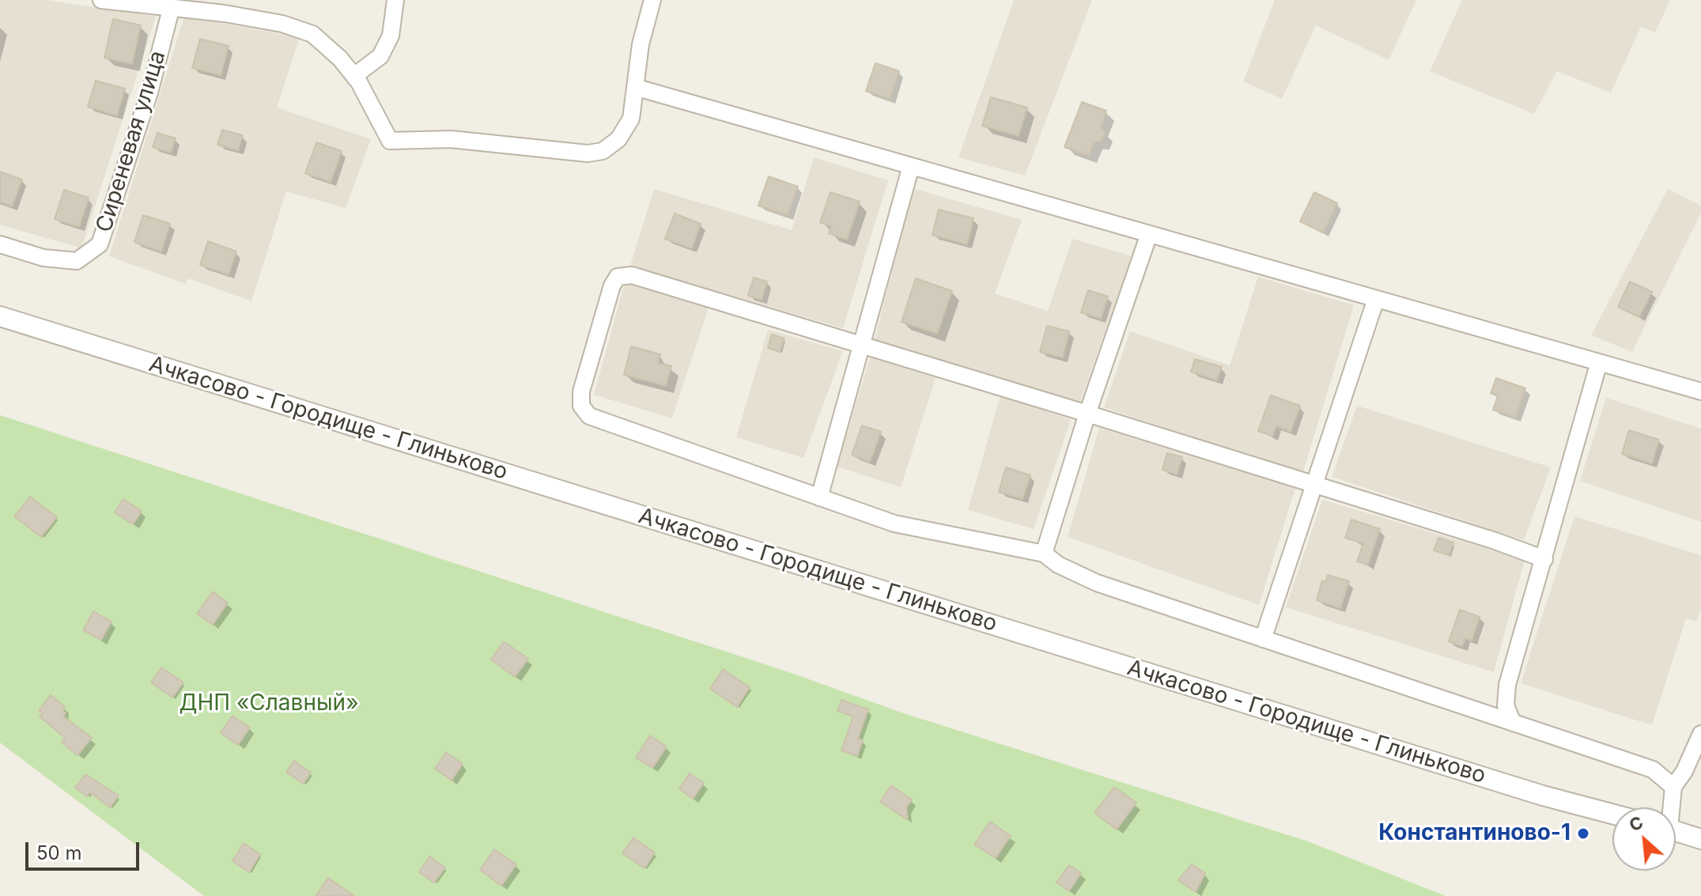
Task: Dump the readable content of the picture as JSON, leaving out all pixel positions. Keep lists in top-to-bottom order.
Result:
{
  "streets": {
    "street": ["Сиреневая улица", "Ачкасово - Городище - Глиньково"]
  },
  "parks": ["ДНП «Славный»"],
  "places": ["Константиново-1"],
  "scale_bar": "50 m",
  "north": "top left"
}
